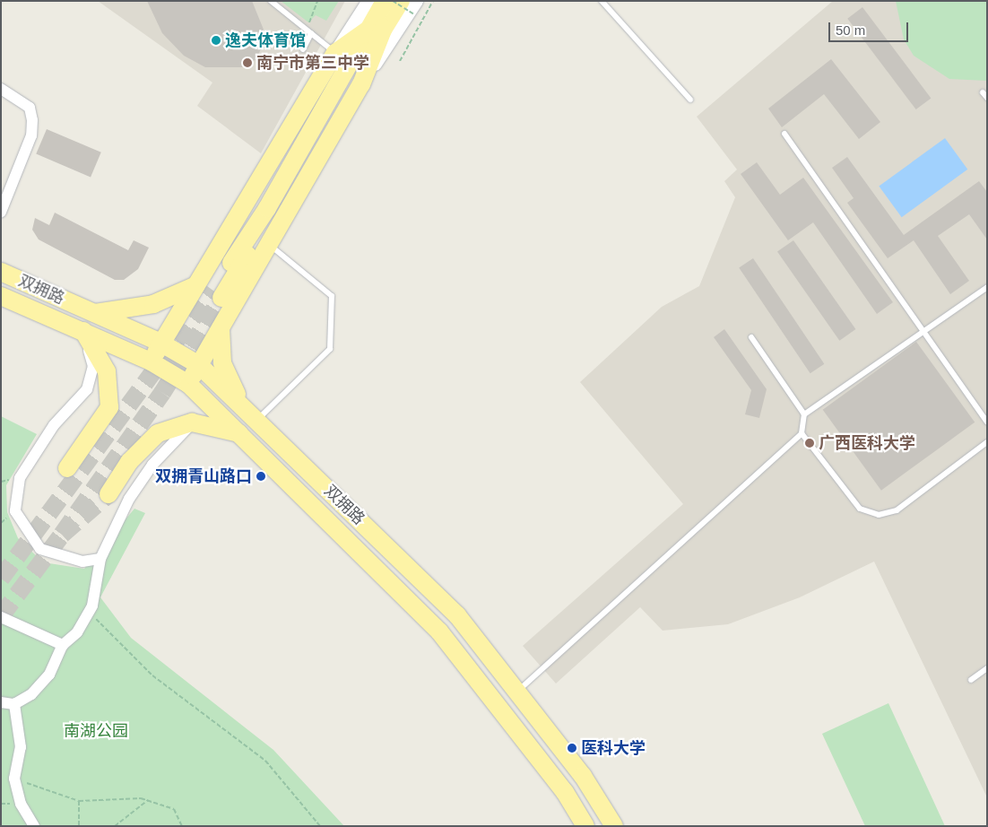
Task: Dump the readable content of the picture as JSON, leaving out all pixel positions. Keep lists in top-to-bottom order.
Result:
{
  "streets": {
    "main road": ["双拥路"]
  },
  "parks": ["南湖公园"],
  "places": [
    "逸夫体育馆",
    "南宁市第三中学",
    "广西医科大学",
    "双拥青山路口",
    "医科大学"
  ],
  "scale_bar": "50 m"
}
